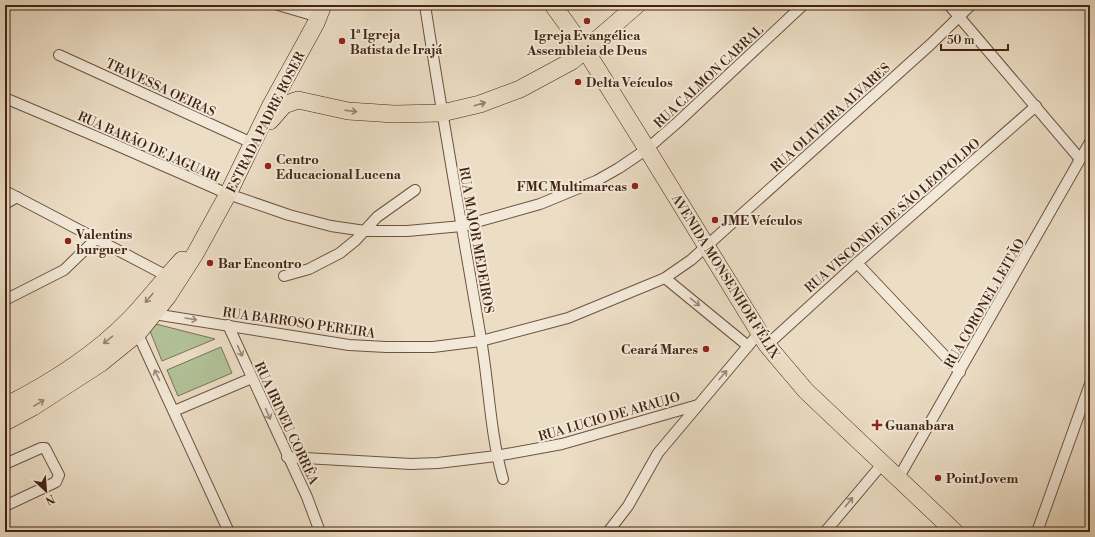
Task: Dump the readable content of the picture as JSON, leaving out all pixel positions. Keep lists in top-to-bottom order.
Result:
{
  "streets": {
    "main road": ["ESTRADA PADRE ROSER", "AVENIDA MONSENHOR FÉLIX"],
    "street": [
      "RUA CALMON CABRAL",
      "TRAVESSA OEIRAS",
      "RUA OLIVEIRA ALVARES",
      "RUA BARÃO DE JAGUARI",
      "RUA VISCONDE DE SÃO LEOPOLDO",
      "RUA MAJOR MEDEIROS",
      "RUA CORONEL LEITÃO",
      "RUA BARROSO PEREIRA",
      "RUA LUCIO DE ARAUJO",
      "RUA IRINEU CORRÊA"
    ]
  },
  "crossings": [
    ["RUA CALMON CABRAL", "RUA BARÃO DE JAGUARI"],
    ["RUA CALMON CABRAL", "AVENIDA MONSENHOR FÉLIX"],
    ["TRAVESSA OEIRAS", "ESTRADA PADRE ROSER"],
    ["RUA OLIVEIRA ALVARES", "AVENIDA MONSENHOR FÉLIX"],
    ["RUA OLIVEIRA ALVARES", "RUA BARROSO PEREIRA"],
    ["ESTRADA PADRE ROSER", "RUA BARÃO DE JAGUARI"],
    ["ESTRADA PADRE ROSER", "RUA BARROSO PEREIRA"],
    ["RUA BARÃO DE JAGUARI", "RUA MAJOR MEDEIROS"],
    ["RUA BARÃO DE JAGUARI", "AVENIDA MONSENHOR FÉLIX"],
    ["RUA VISCONDE DE SÃO LEOPOLDO", "AVENIDA MONSENHOR FÉLIX"],
    ["RUA VISCONDE DE SÃO LEOPOLDO", "RUA LUCIO DE ARAUJO"],
    ["RUA MAJOR MEDEIROS", "RUA BARROSO PEREIRA"],
    ["RUA MAJOR MEDEIROS", "RUA LUCIO DE ARAUJO"],
    ["AVENIDA MONSENHOR FÉLIX", "RUA CORONEL LEITÃO"],
    ["AVENIDA MONSENHOR FÉLIX", "RUA BARROSO PEREIRA"],
    ["RUA BARROSO PEREIRA", "RUA IRINEU CORRÊA"],
    ["RUA LUCIO DE ARAUJO", "RUA IRINEU CORRÊA"]
  ],
  "places": {
    "other": [
      "Igreja Evangélica Assembleia de Deus",
      "1ª Igreja Batista de Irajá",
      "Delta Veículos",
      "Centro Educacional Lucena",
      "FMC Multimarcas",
      "JME Veículos",
      "Valentins burguer",
      "Bar Encontro",
      "Ceará Mares",
      "Point Jovem"
    ],
    "health": ["Guanabara"]
  },
  "scale_bar": "50 m",
  "north": "bottom right"
}
